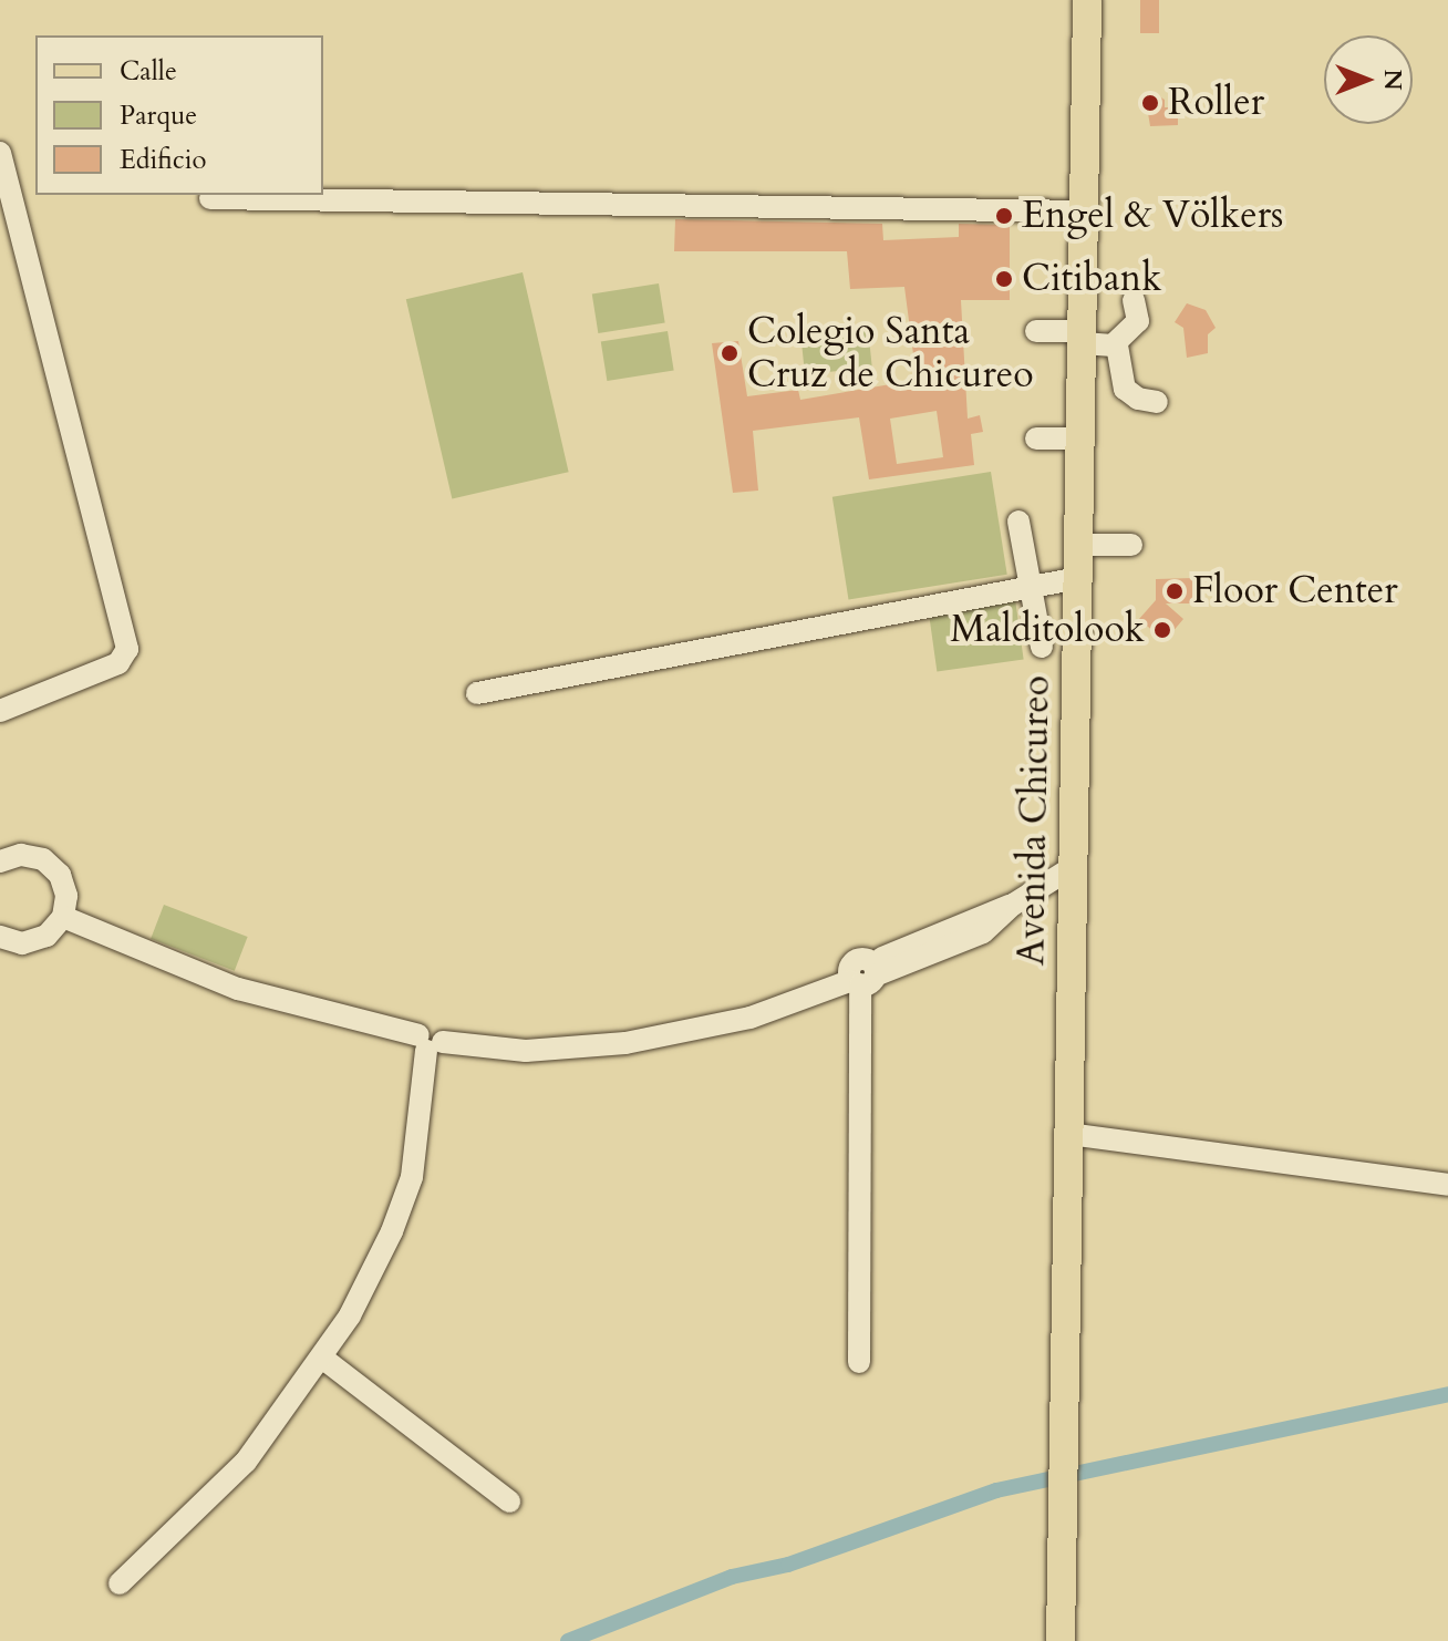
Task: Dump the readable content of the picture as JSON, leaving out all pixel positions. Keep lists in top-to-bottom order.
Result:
{
  "streets": {
    "main road": ["Avenida Chicureo"]
  },
  "places": [
    "Roller",
    "Engel & Völkers",
    "Citibank",
    "Colegio Santa Cruz de Chicureo",
    "Floor Center",
    "Malditolook"
  ],
  "legend": ["Calle", "Parque", "Edificio"],
  "north": "right"
}
